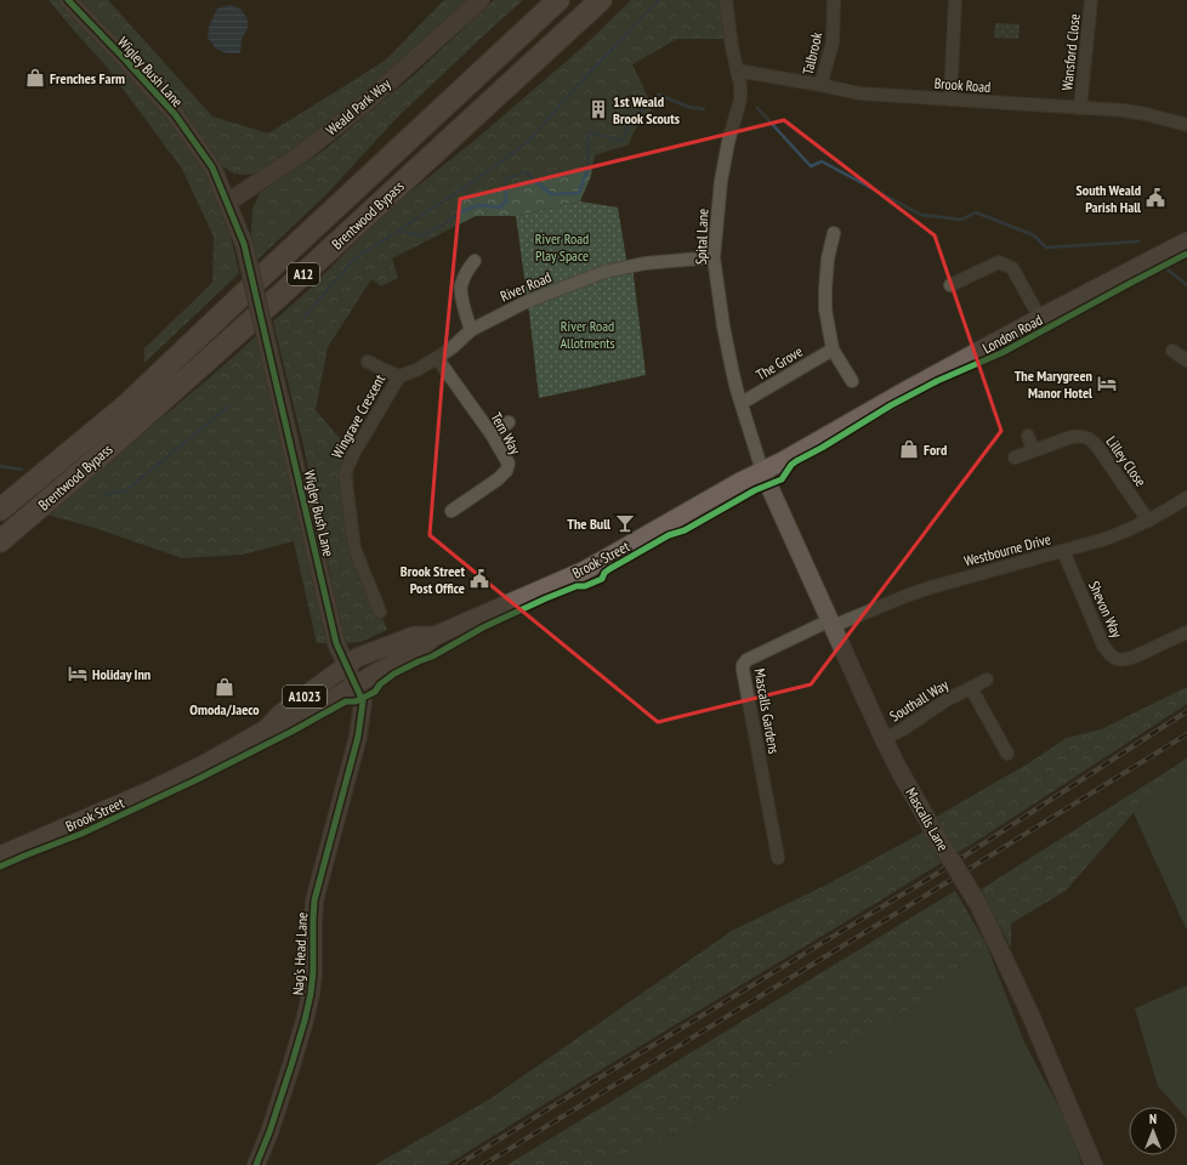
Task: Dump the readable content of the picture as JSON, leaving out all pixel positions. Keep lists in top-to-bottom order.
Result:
{
  "streets": {
    "highway": ["Brentwood Bypass", "A12"],
    "main road": ["London Road", "Brook Street", "A1023"],
    "street": [
      "Wansford Close",
      "Talbrook",
      "Wigley Bush Lane",
      "Brook Road",
      "Weald Park Way",
      "Spital Lane",
      "River Road",
      "The Grove",
      "Wingrave Crescent",
      "Tern Way",
      "Lilley Close",
      "Westbourne Drive",
      "Shevon Way",
      "Southall Way",
      "Mascalls Gardens",
      "Mascalls Lane",
      "Nag's Head Lane"
    ]
  },
  "crossings": [
    ["Wansford Close", "Brook Road"],
    ["Talbrook", "Brook Road"],
    ["Wigley Bush Lane", "Weald Park Way"],
    ["Wigley Bush Lane", "Brook Street"],
    ["Wigley Bush Lane", "Nag's Head Lane"],
    ["Brook Road", "Spital Lane"],
    ["Spital Lane", "River Road"],
    ["Spital Lane", "London Road"],
    ["Spital Lane", "The Grove"],
    ["Spital Lane", "Brook Street"],
    ["Spital Lane", "Mascalls Lane"],
    ["River Road", "Wingrave Crescent"],
    ["River Road", "Tern Way"],
    ["London Road", "Brook Street"],
    ["London Road", "Mascalls Lane"],
    ["Lilley Close", "Westbourne Drive"],
    ["Westbourne Drive", "Shevon Way"],
    ["Westbourne Drive", "Mascalls Gardens"],
    ["Westbourne Drive", "Mascalls Lane"],
    ["Brook Street", "Mascalls Lane"],
    ["Brook Street", "Nag's Head Lane"],
    ["Southall Way", "Mascalls Lane"],
    ["Mascalls Gardens", "Mascalls Lane"]
  ],
  "parks": ["River Road Play Space", "River Road Allotments"],
  "places": {
    "shop": ["Frenches Farm", "Ford", "Omoda/Jaeco"],
    "building": ["1st Weald Brook Scouts"],
    "public building": ["South Weald Parish Hall", "Brook Street Post Office"],
    "hotel": ["The Marygreen Manor Hotel", "Holiday Inn"],
    "bar": ["The Bull"]
  },
  "north": "top"
}
